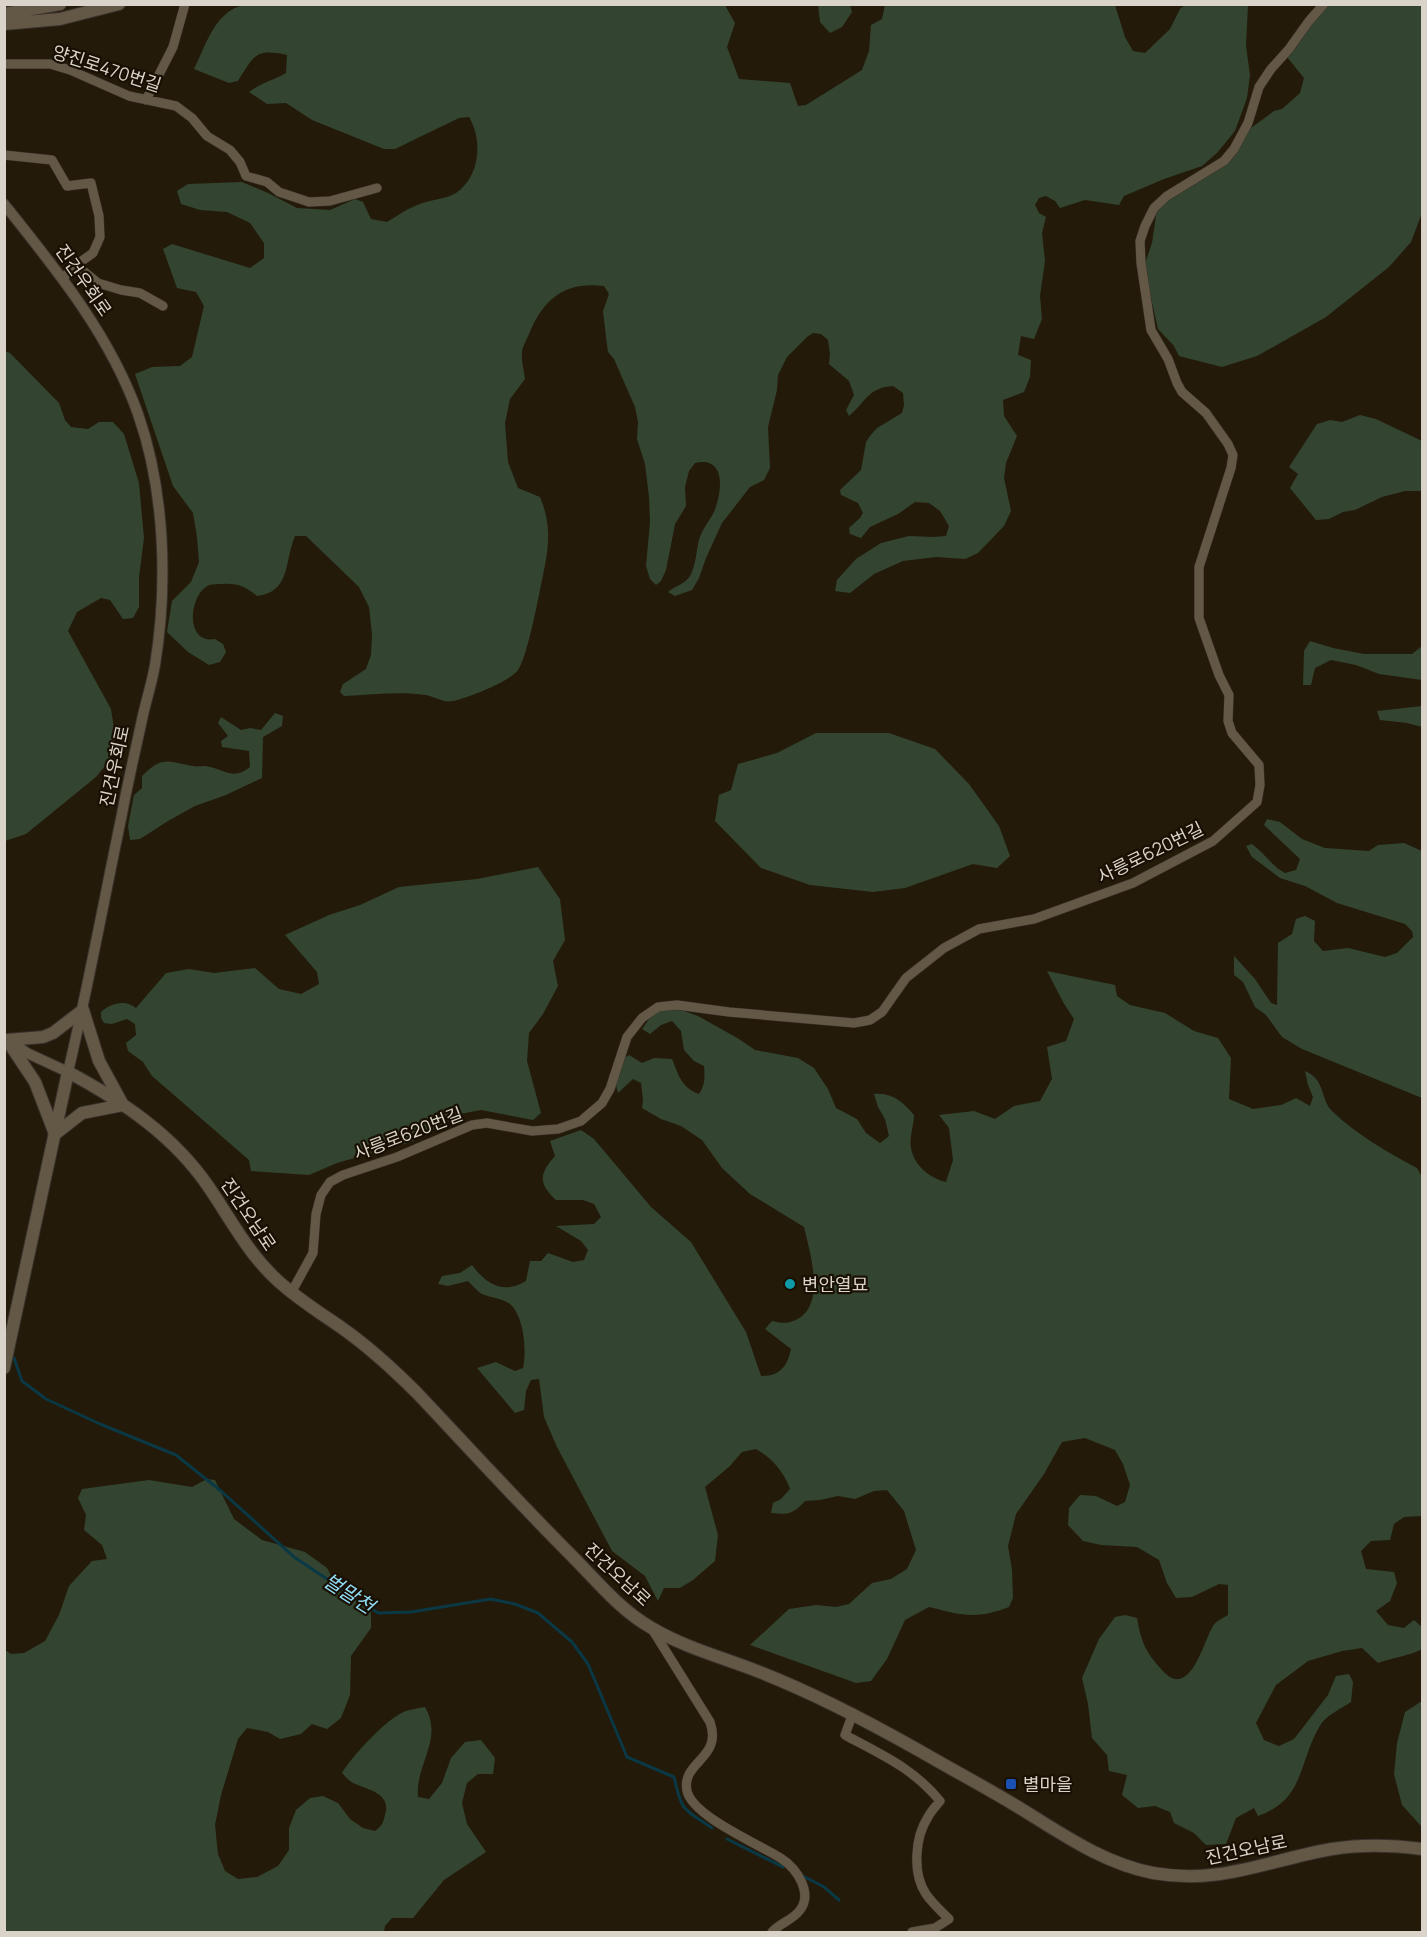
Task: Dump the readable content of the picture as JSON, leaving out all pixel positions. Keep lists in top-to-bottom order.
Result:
{
  "streets": {
    "main road": ["진건우회로", "진건오남로"],
    "street": ["양진로470번길", "사릉로620번길"]
  },
  "crossings": [
    ["진건우회로", "진건오남로"],
    ["사릉로620번길", "진건오남로"]
  ],
  "water": ["벌말천"],
  "places": {
    "other": ["변안열묘"],
    "transit": ["별마을"]
  }
}
